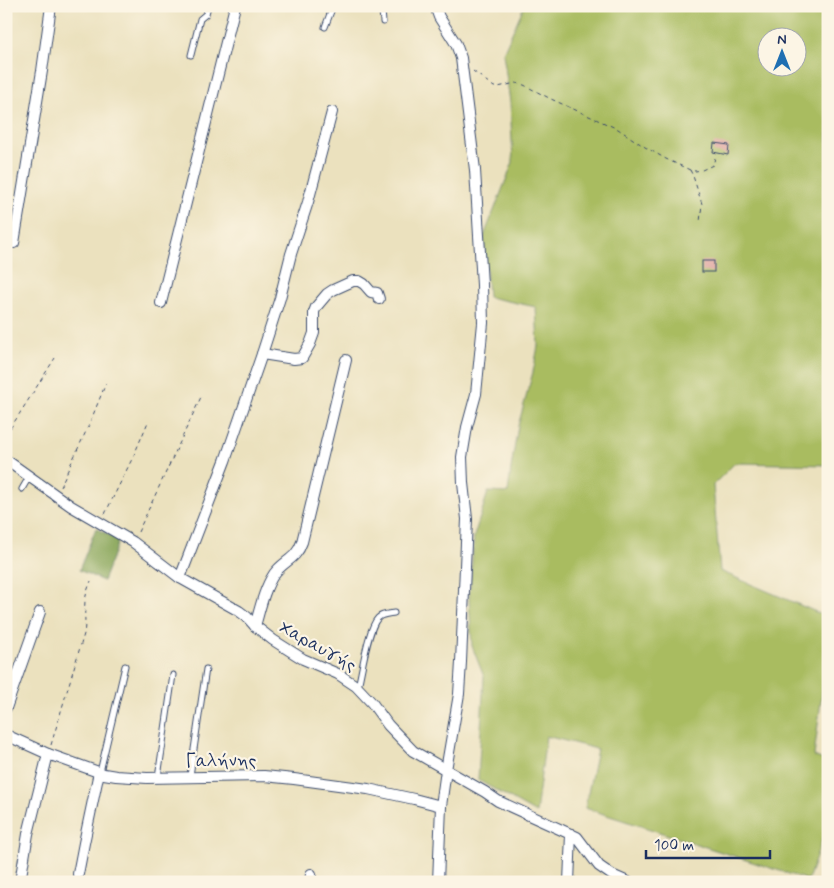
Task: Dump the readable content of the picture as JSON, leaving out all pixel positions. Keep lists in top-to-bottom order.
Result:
{
  "streets": {
    "street": ["Χαραυγής", "Γαλήνης"]
  },
  "scale_bar": "100 m",
  "north": "top"
}
